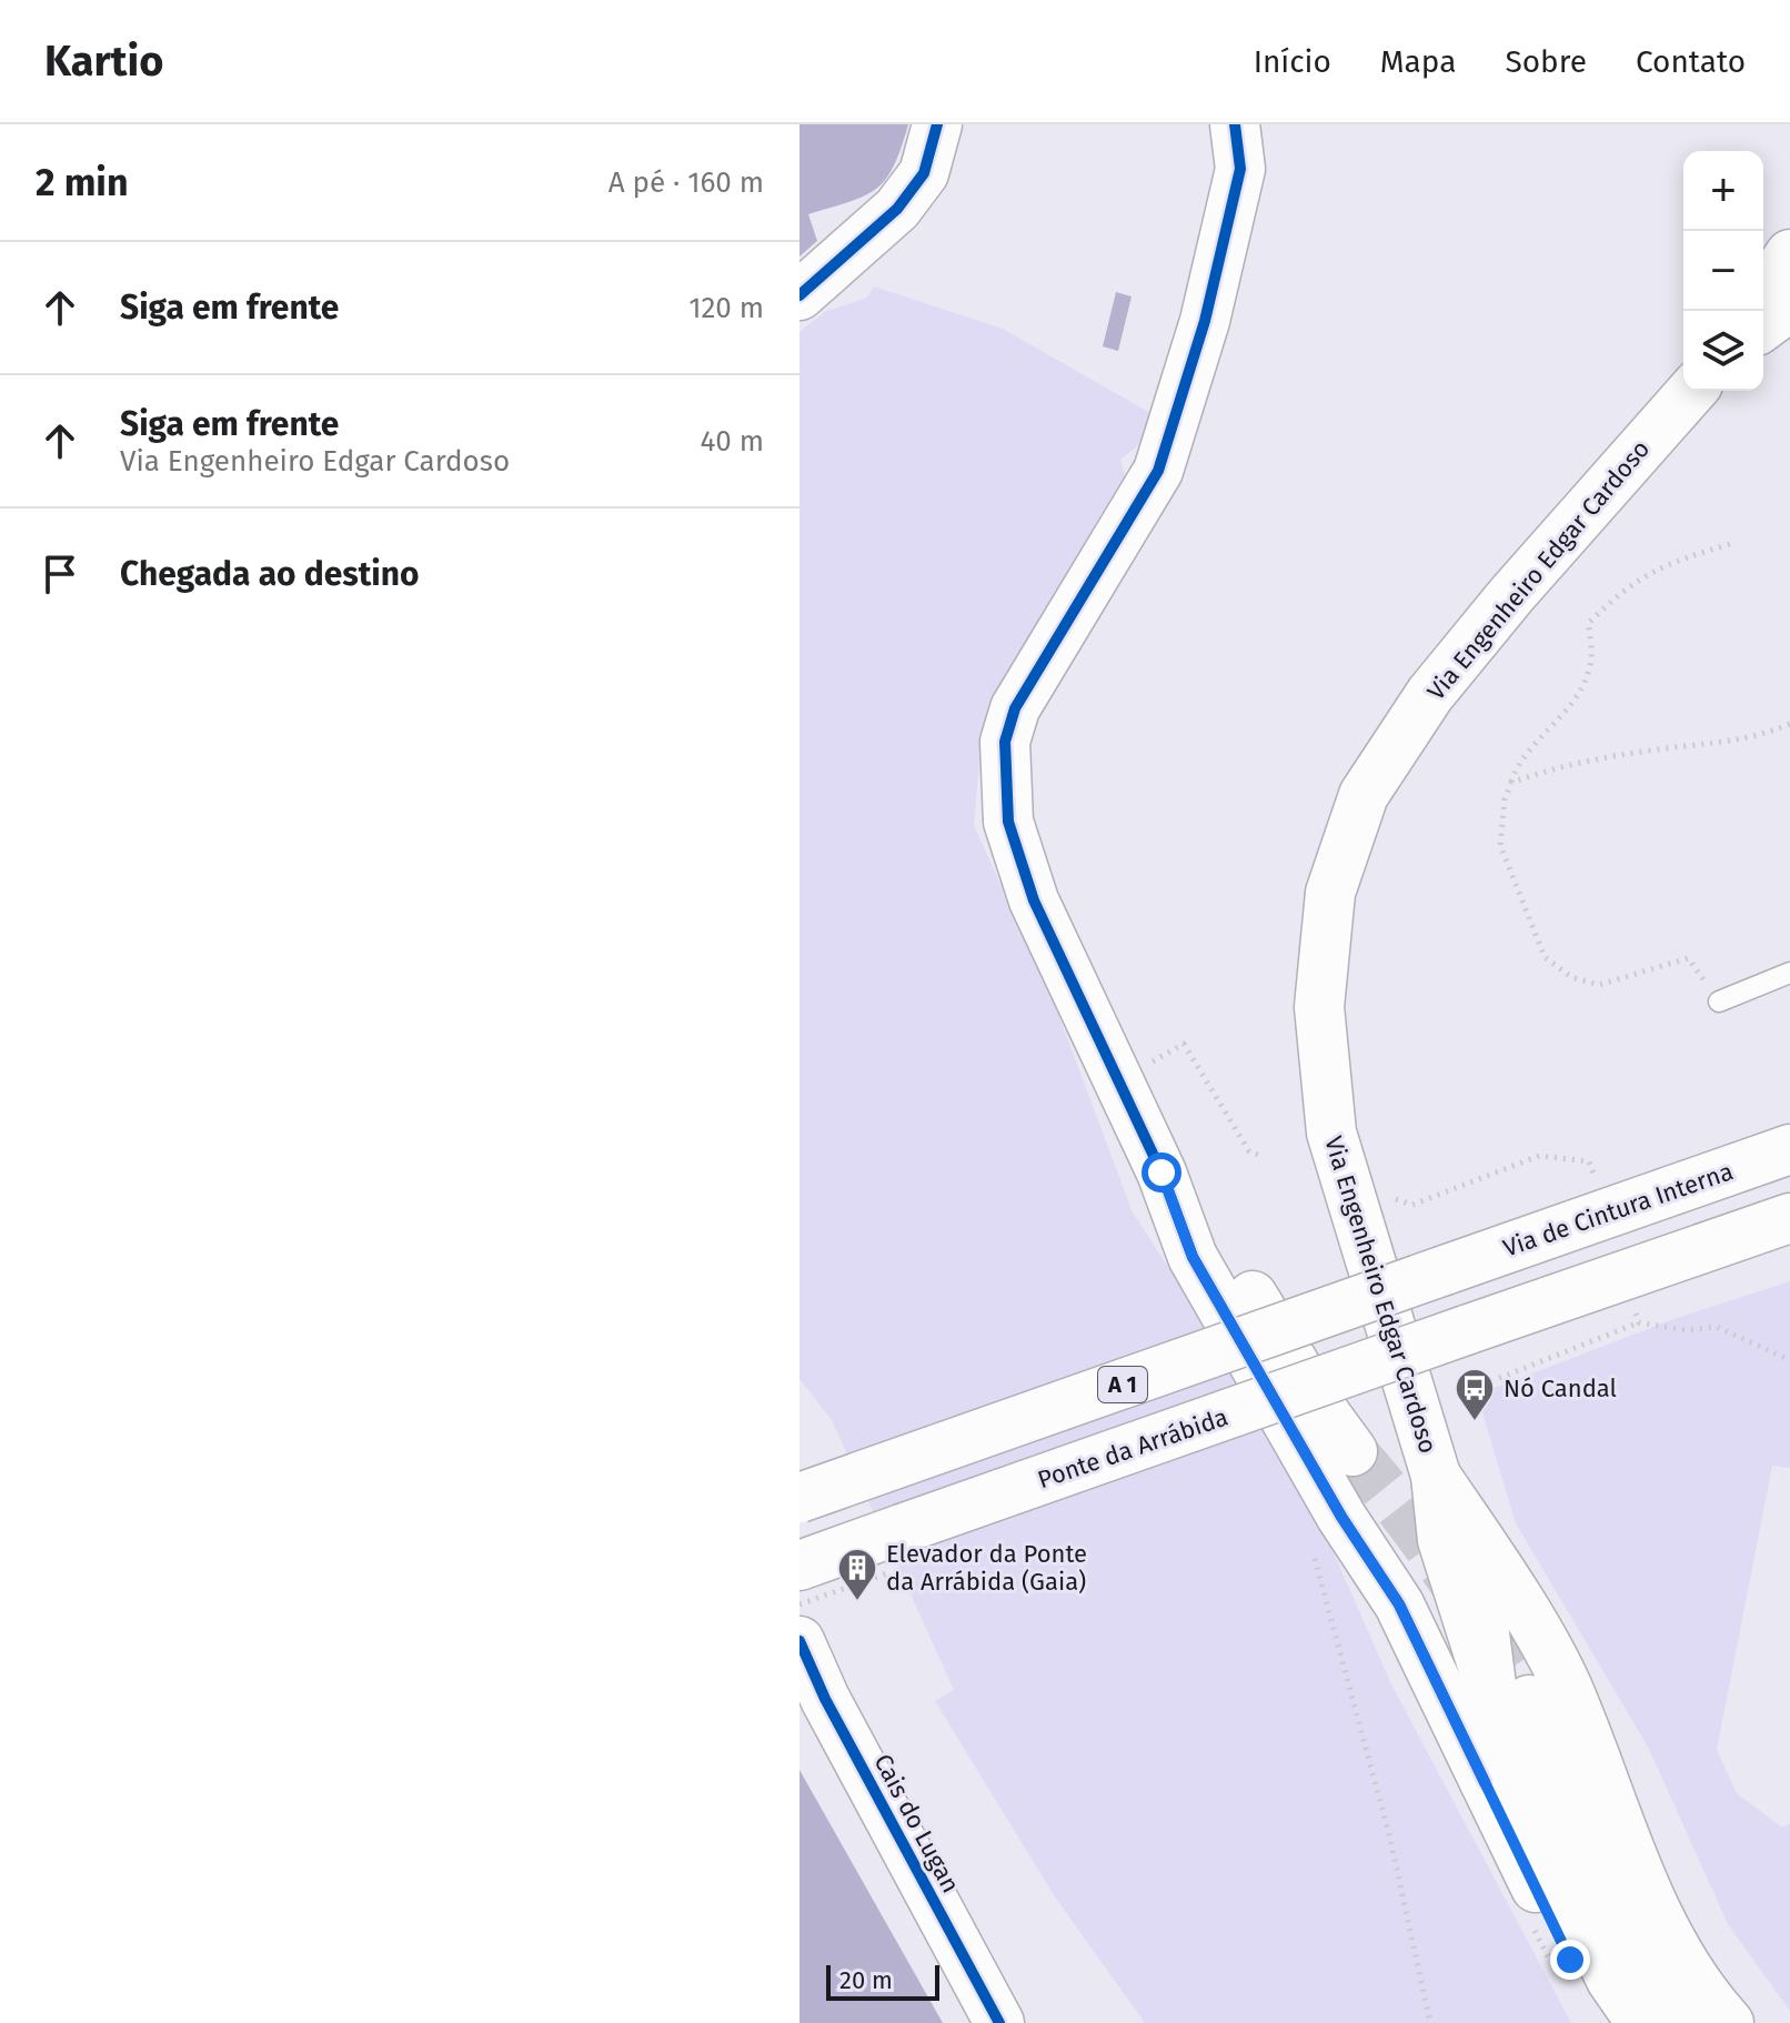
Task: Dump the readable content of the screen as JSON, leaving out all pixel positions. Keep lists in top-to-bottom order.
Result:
{
  "streets": {
    "main road": [
      "Via Engenheiro Edgar Cardoso",
      "Via de Cintura Interna",
      "A 1",
      "Ponte da Arrábida",
      "Cais do Lugan"
    ]
  },
  "places": {
    "bus stop": ["Nó Candal"],
    "building": ["Elevador da Ponte da Arrábida (Gaia)"]
  },
  "scale_bar": "20 m",
  "page": {
    "header": "Kartio",
    "nav": [
      "Início",
      "Mapa",
      "Sobre",
      "Contato"
    ],
    "heading": ["2 min", "A pé · 160 m"],
    "map_buttons": ["+", "−"],
    "list": [
      ["Siga em frente", "120 m"],
      ["Siga em frente", "Via Engenheiro Edgar Cardoso", "40 m"],
      "Chegada ao destino"
    ],
    "scale": "20 m"
  }
}
